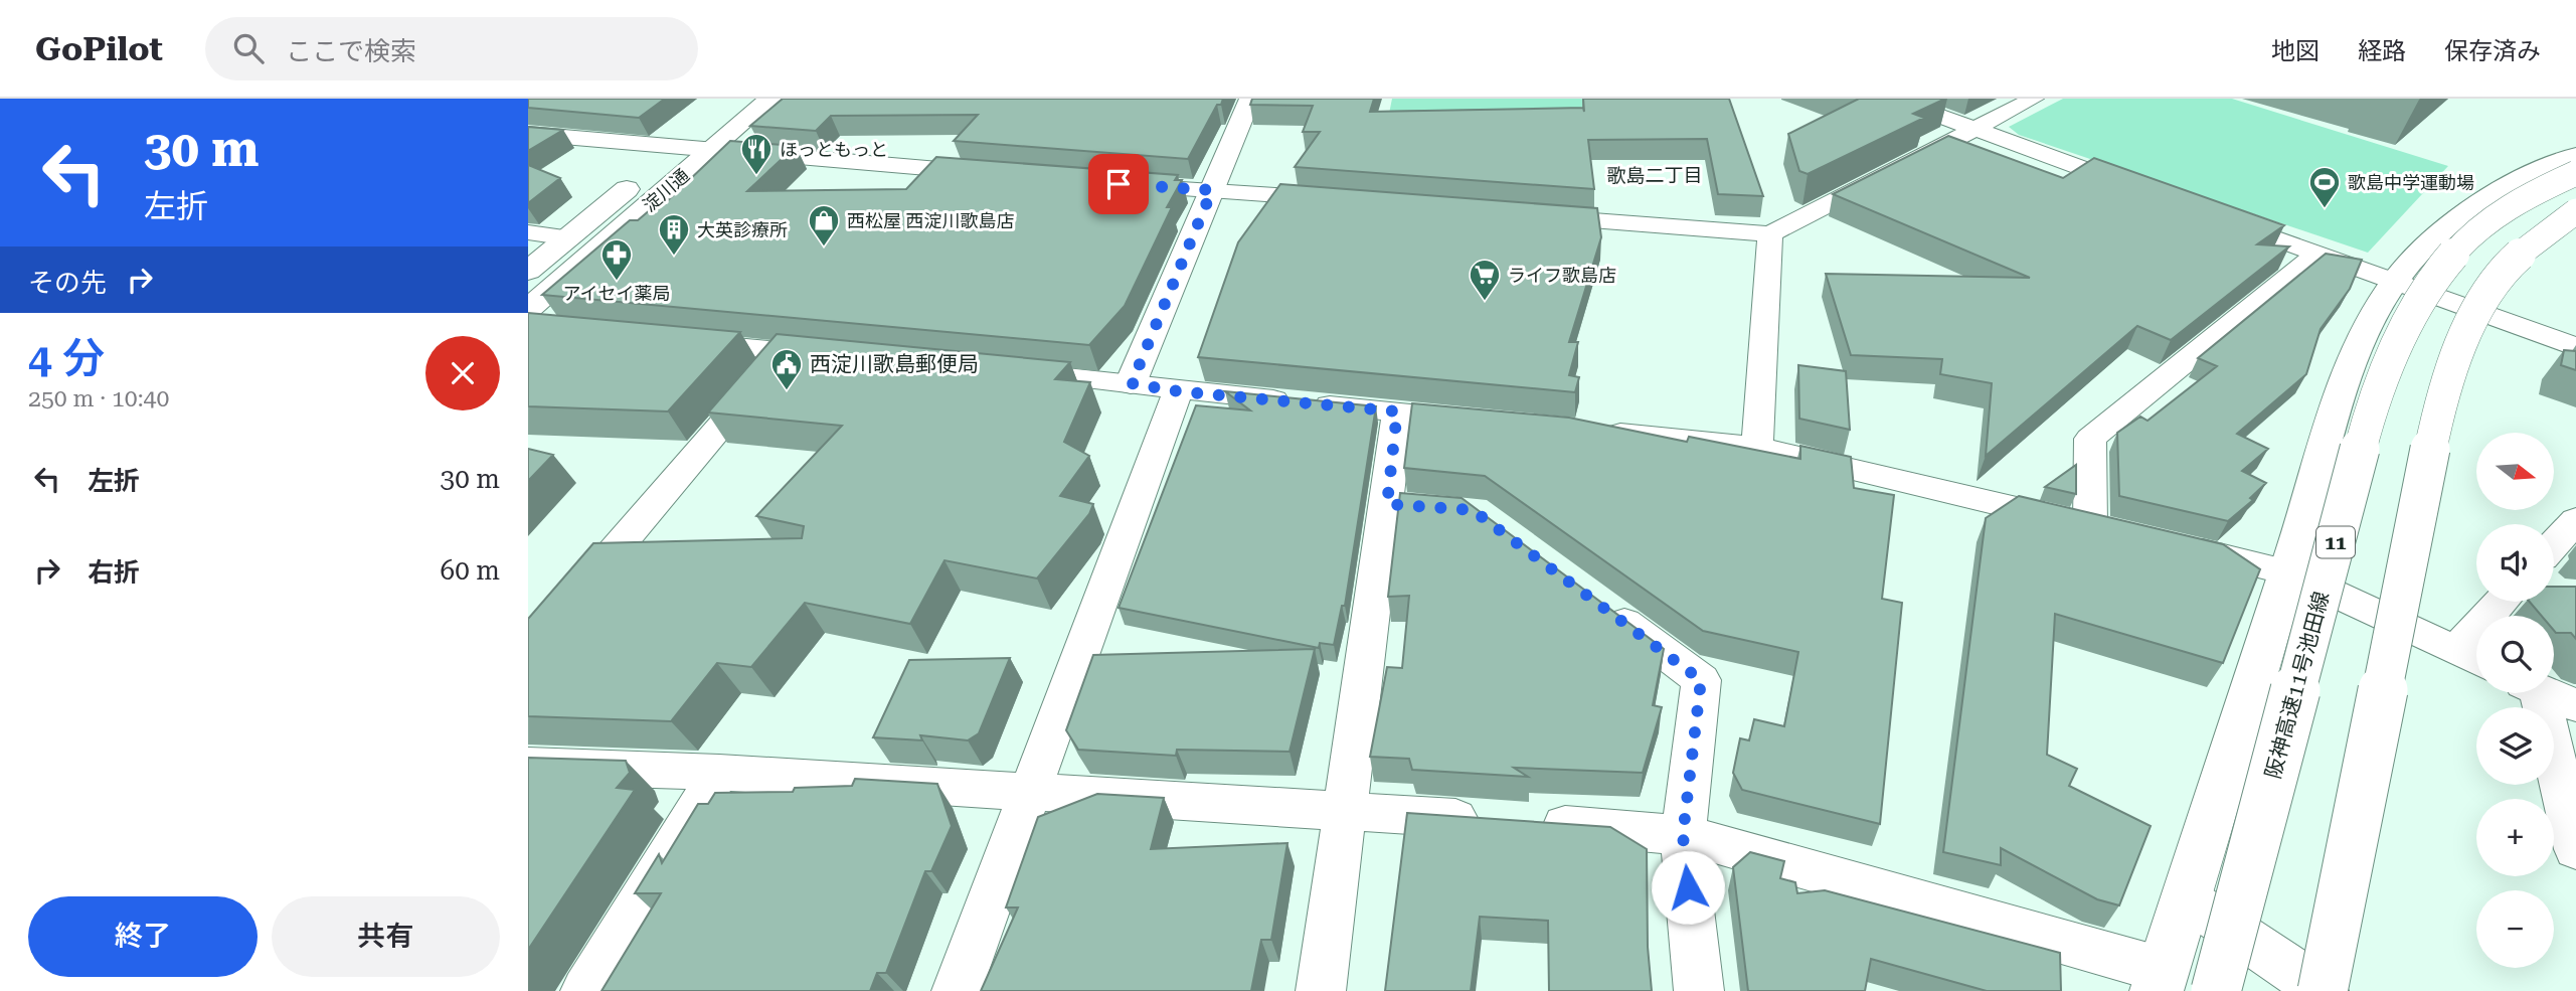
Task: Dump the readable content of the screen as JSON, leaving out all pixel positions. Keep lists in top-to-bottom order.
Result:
{
  "streets": {
    "main road": ["淀川通", "11", "阪神高速11号池田線"]
  },
  "districts": ["歌島二丁目"],
  "places": {
    "restaurant": ["ほっともっと"],
    "sports": ["歌島中学運動場"],
    "shop": ["西松屋 西淀川歌島店"],
    "building": ["大英診療所"],
    "pharmacy": ["アイセイ薬局"],
    "supermarket": ["ライフ歌島店"],
    "public building": ["西淀川歌島郵便局"]
  },
  "north": "right",
  "page": {
    "header": "GoPilot",
    "search": "ここで検索",
    "nav": ["地図", "経路", "保存済み"],
    "turn": ["30 m", "左折"],
    "then": "その先",
    "heading": ["4 分", "250 m · 10:40"],
    "list": [
      {
        "name": "左折",
        "value": "30 m"
      },
      {
        "name": "右折",
        "value": "60 m"
      }
    ],
    "map_buttons": ["+", "−"],
    "buttons": ["終了", "共有"]
  }
}
